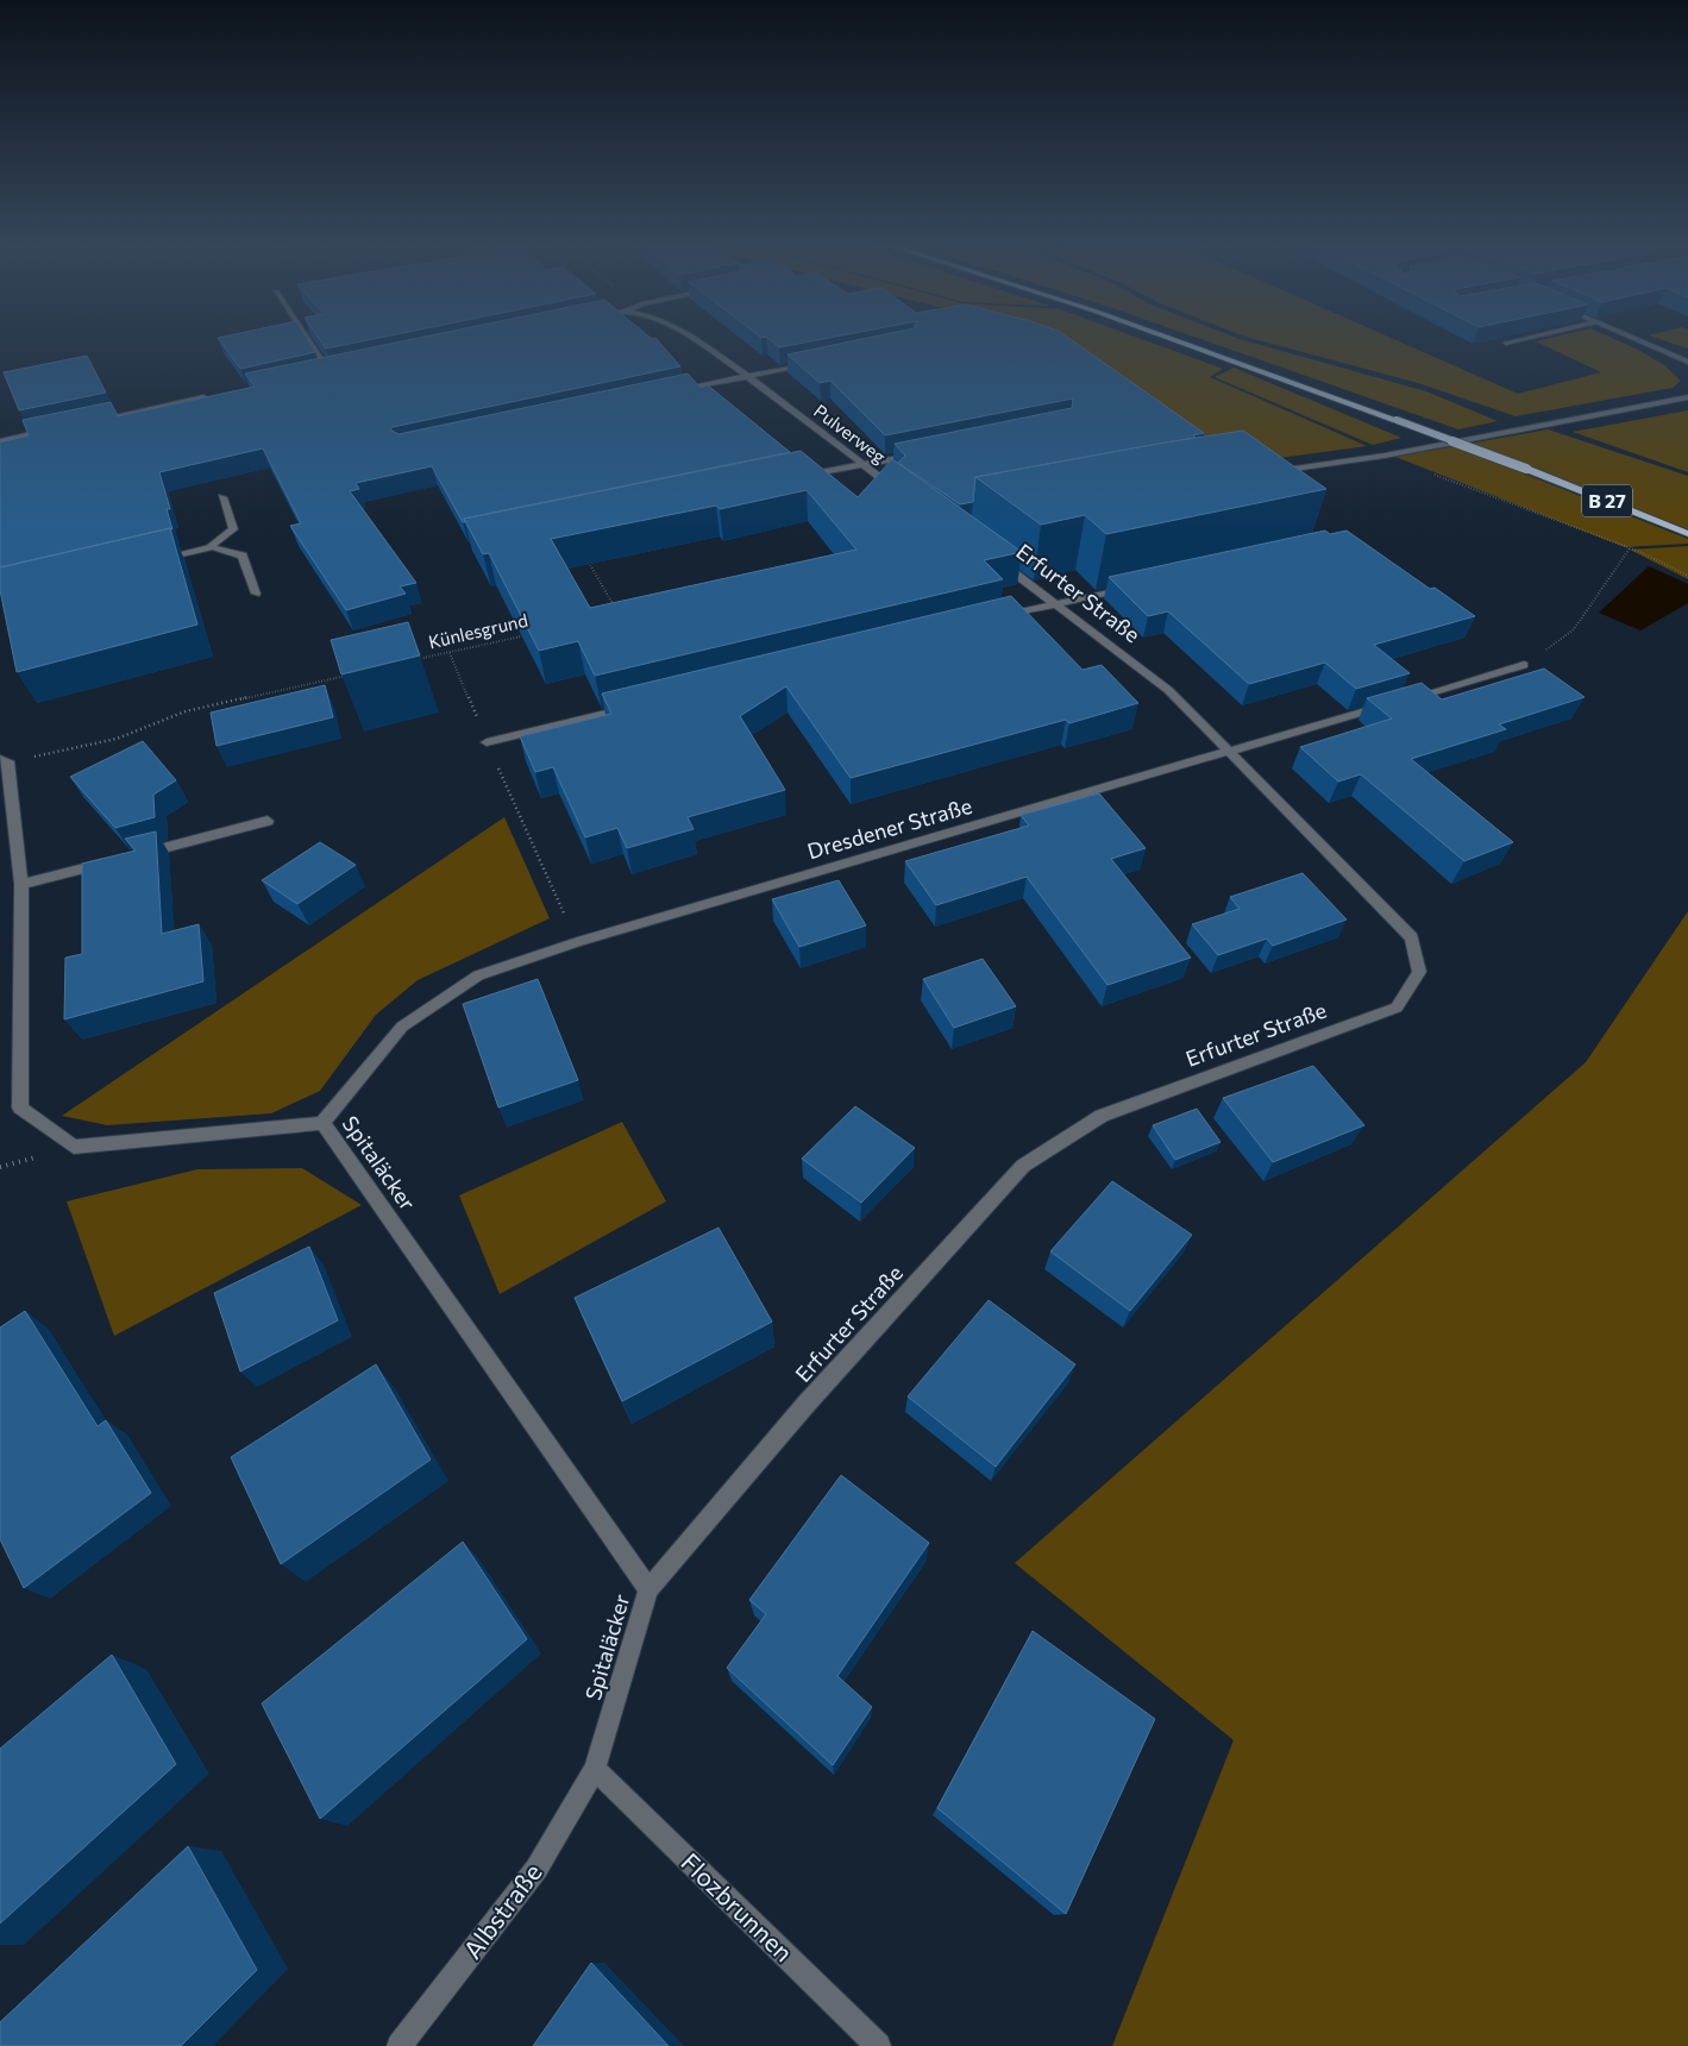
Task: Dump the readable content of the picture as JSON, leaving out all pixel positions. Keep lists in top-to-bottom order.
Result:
{
  "streets": {
    "main road": ["B 27"],
    "street": [
      "Pulverweg",
      "Erfurter Straße",
      "Dresdener Straße",
      "Spitaläcker",
      "Flozbrunnen",
      "Albstraße"
    ],
    "path": ["Künlesgrund"]
  },
  "crossings": [
    ["Erfurter Straße", "Dresdener Straße"],
    ["Erfurter Straße", "Spitaläcker"],
    ["Dresdener Straße", "Spitaläcker"],
    ["Spitaläcker", "Flozbrunnen"],
    ["Spitaläcker", "Albstraße"],
    ["Flozbrunnen", "Albstraße"]
  ]
}
